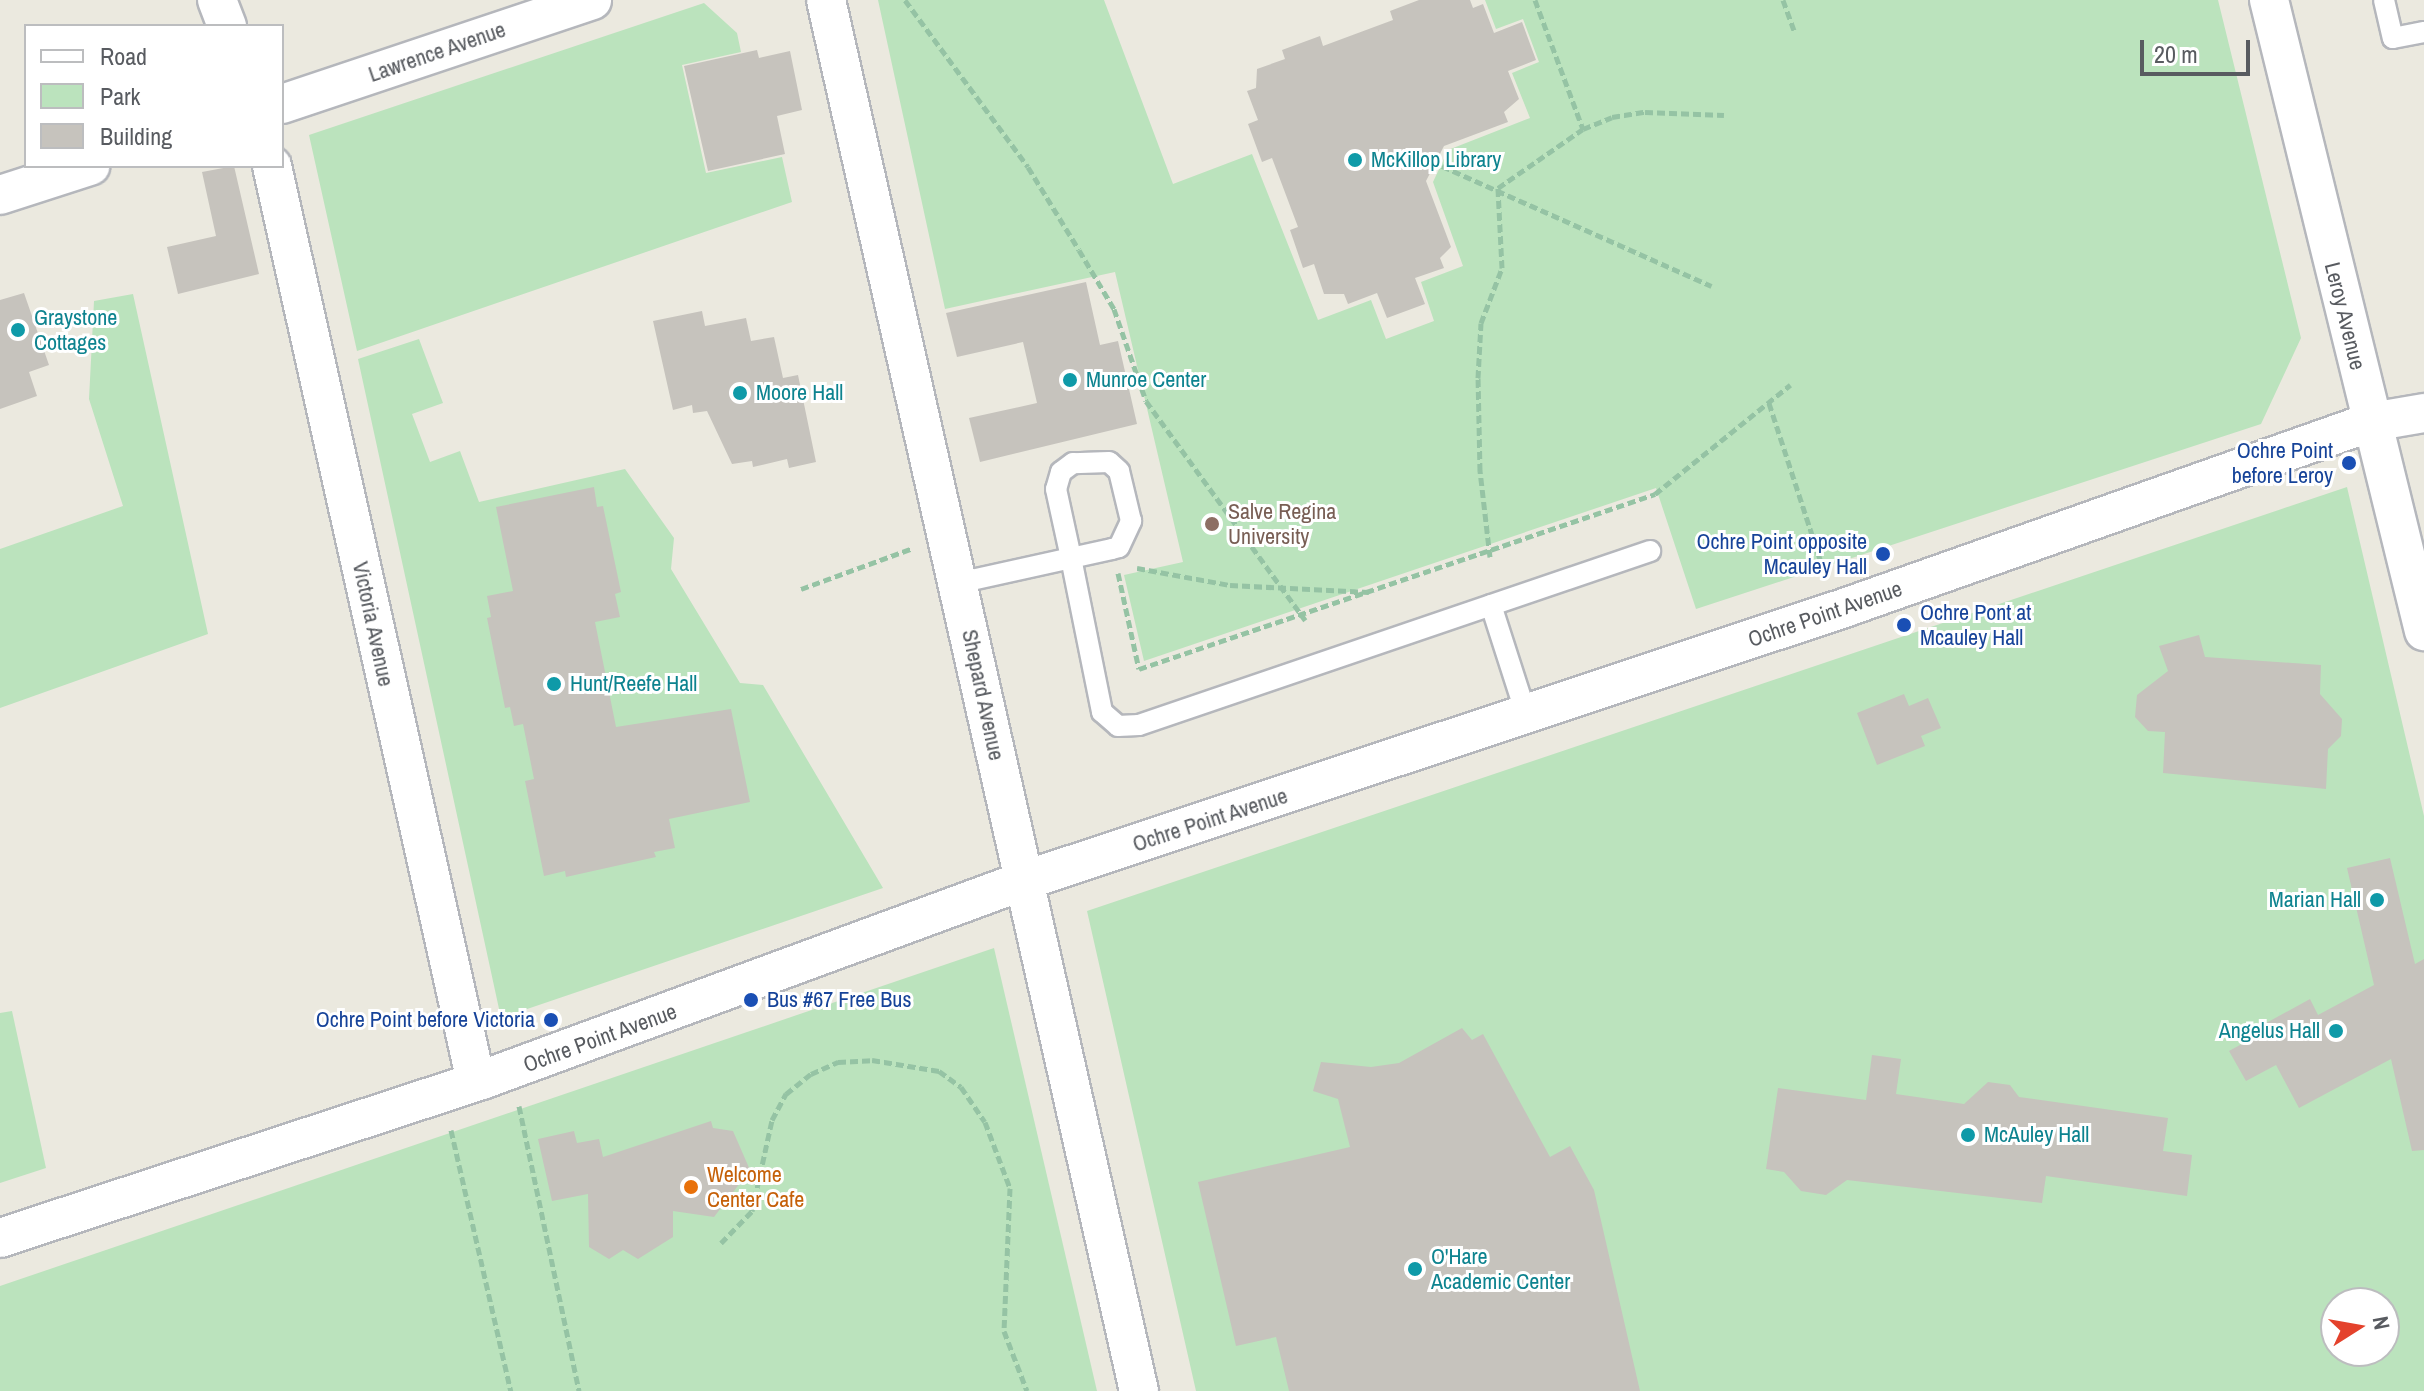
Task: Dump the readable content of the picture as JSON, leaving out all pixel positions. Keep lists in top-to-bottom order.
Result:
{
  "streets": {
    "street": [
      "Lawrence Avenue",
      "Leroy Avenue",
      "Ochre Point Avenue",
      "Victoria Avenue",
      "Shepard Avenue"
    ]
  },
  "crossings": [
    ["Leroy Avenue", "Ochre Point Avenue"],
    ["Ochre Point Avenue", "Victoria Avenue"],
    ["Ochre Point Avenue", "Shepard Avenue"]
  ],
  "places": [
    "McKillop Library",
    "Graystone Cottages",
    "Munroe Center",
    "Moore Hall",
    "Ochre Point before Leroy",
    "Salve Regina University",
    "Ochre Point opposite Mcauley Hall",
    "Ochre Pont at Mcauley Hall",
    "Hunt/Reefe Hall",
    "Marian Hall",
    "Bus #67 Free Bus",
    "Ochre Point before Victoria",
    "Angelus Hall",
    "McAuley Hall",
    "Welcome Center Cafe",
    "O'Hare Academic Center"
  ],
  "legend": ["Road", "Park", "Building"],
  "scale_bar": "20 m",
  "north": "right"
}
